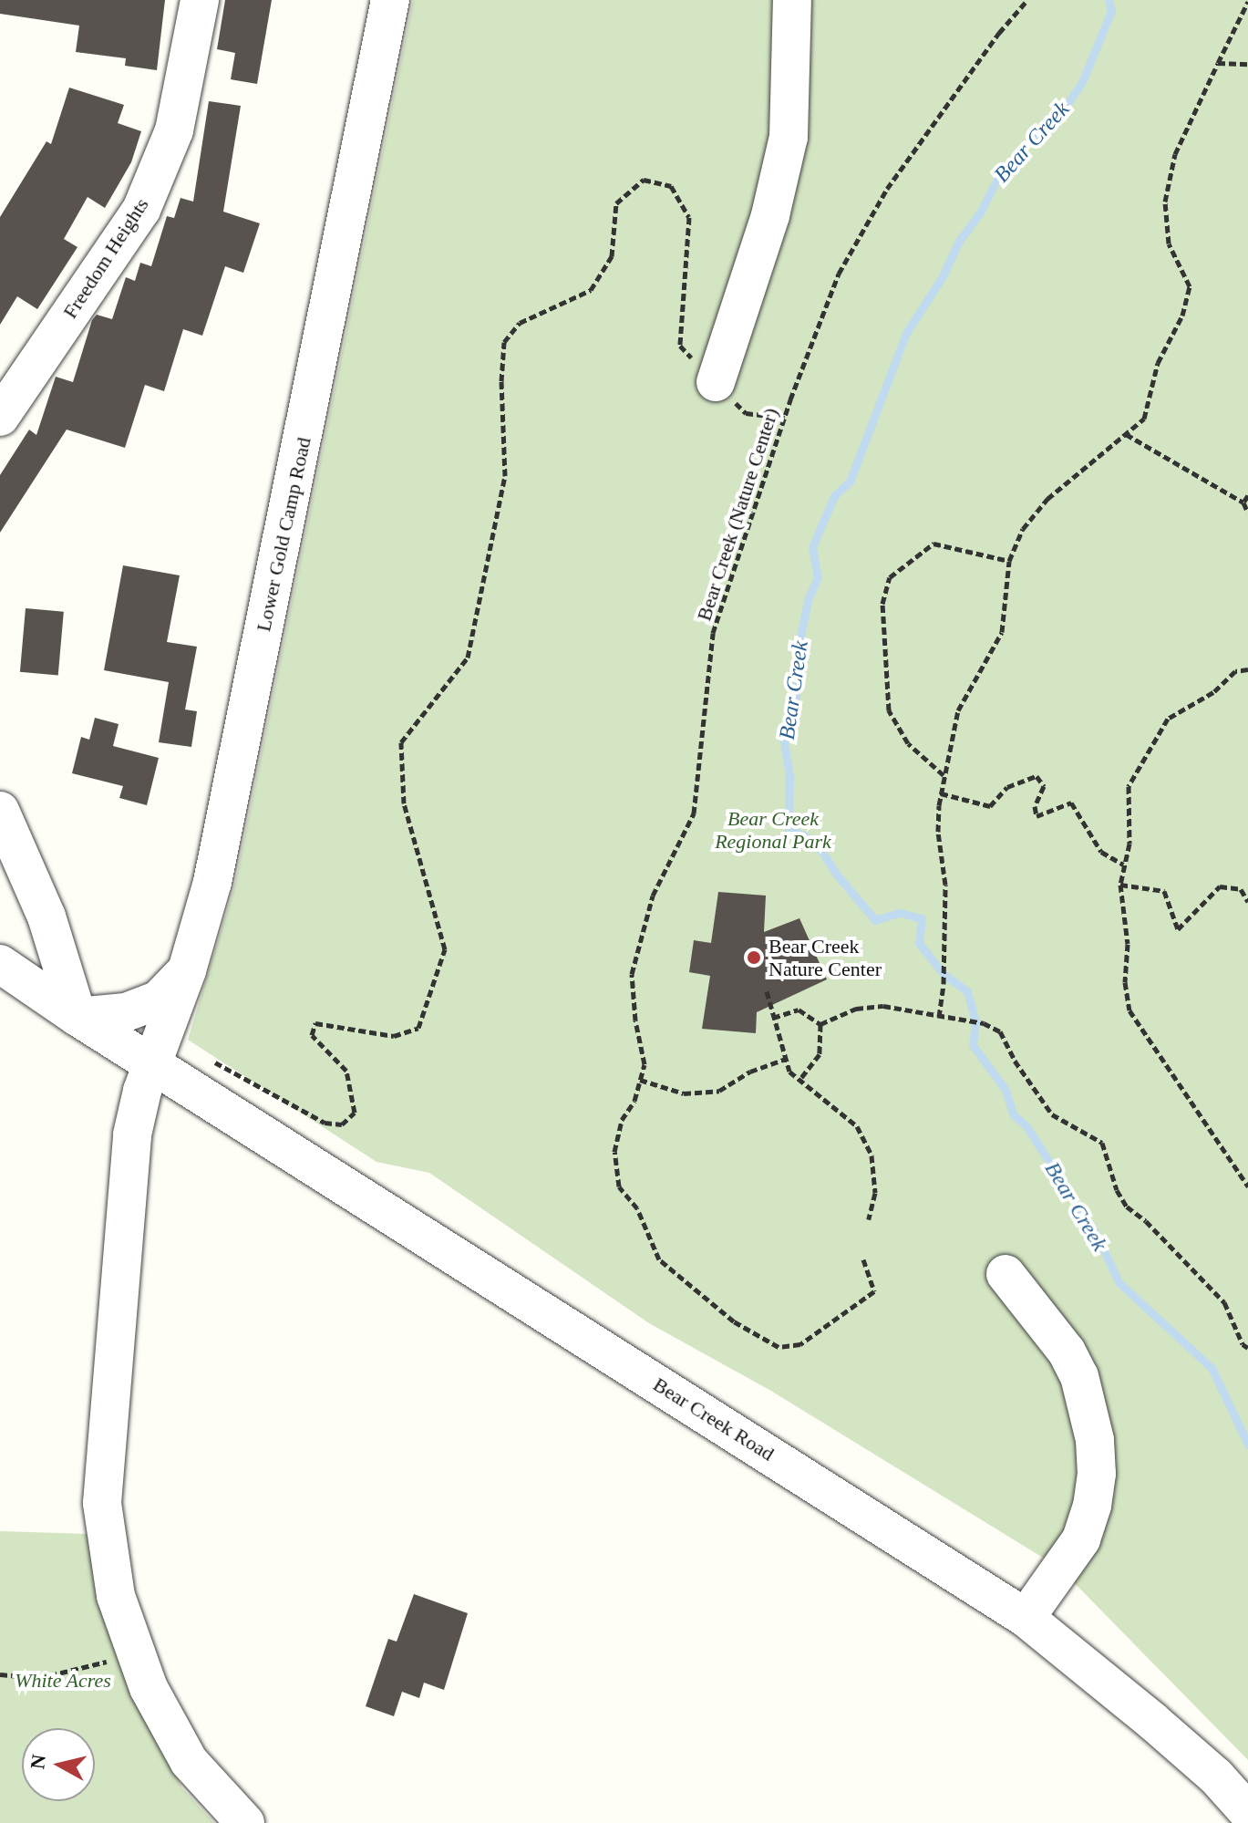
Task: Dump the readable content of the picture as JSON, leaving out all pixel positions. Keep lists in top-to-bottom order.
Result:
{
  "streets": {
    "street": ["Freedom Heights", "Lower Gold Camp Road", "Bear Creek Road"],
    "path": ["Bear Creek (Nature Center)"]
  },
  "crossings": [
    ["Lower Gold Camp Road", "Bear Creek Road"]
  ],
  "water": ["Bear Creek"],
  "parks": ["Bear Creek Regional Park", "White Acres"],
  "places": ["Bear Creek Nature Center"],
  "north": "left"
}
